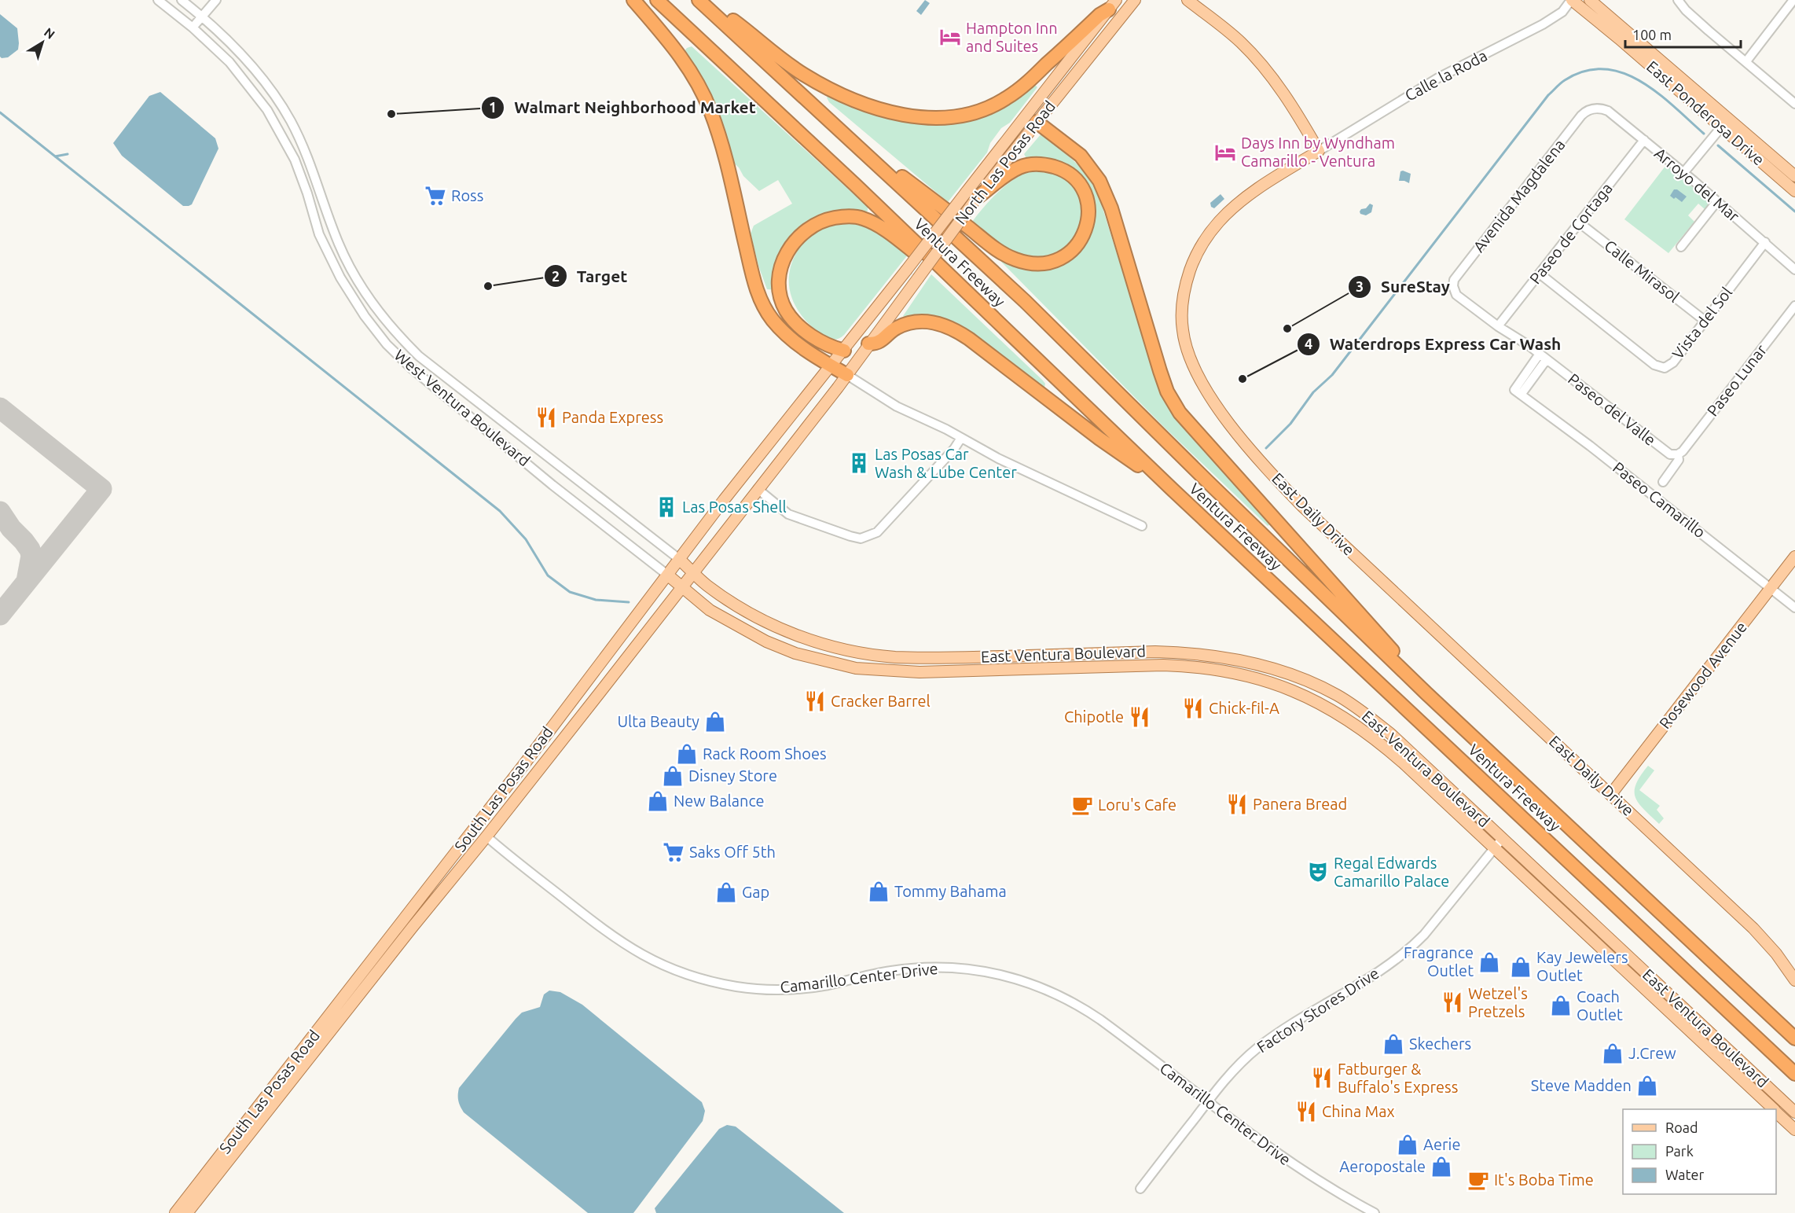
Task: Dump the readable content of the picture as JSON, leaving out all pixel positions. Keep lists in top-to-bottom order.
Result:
{
  "streets": {
    "highway": ["Ventura Freeway"],
    "main road": [
      "East Ponderosa Drive",
      "North Las Posas Road",
      "East Daily Drive",
      "East Ventura Boulevard",
      "Rosewood Avenue",
      "South Las Posas Road"
    ],
    "street": [
      "Calle la Roda",
      "Arroyo del Mar",
      "Avenida Magdalena",
      "Paseo de Cortaga",
      "Calle Mirasol",
      "Vista del Sol",
      "Paseo Lunar",
      "West Ventura Boulevard",
      "Paseo del Valle",
      "Paseo Camarillo",
      "Camarillo Center Drive",
      "Factory Stores Drive"
    ]
  },
  "crossings": [
    ["Calle la Roda", "East Ponderosa Drive"],
    ["Calle la Roda", "East Daily Drive"],
    ["North Las Posas Road", "South Las Posas Road"],
    ["Arroyo del Mar", "Avenida Magdalena"],
    ["Arroyo del Mar", "Paseo de Cortaga"],
    ["Arroyo del Mar", "Vista del Sol"],
    ["Avenida Magdalena", "Paseo del Valle"],
    ["Paseo de Cortaga", "Calle Mirasol"],
    ["Paseo de Cortaga", "Vista del Sol"],
    ["Paseo de Cortaga", "Paseo del Valle"],
    ["Calle Mirasol", "Vista del Sol"],
    ["Paseo Lunar", "Paseo del Valle"],
    ["West Ventura Boulevard", "East Ventura Boulevard"],
    ["West Ventura Boulevard", "South Las Posas Road"],
    ["Paseo del Valle", "Paseo Camarillo"],
    ["Paseo Camarillo", "Rosewood Avenue"],
    ["East Daily Drive", "Rosewood Avenue"],
    ["East Ventura Boulevard", "South Las Posas Road"],
    ["East Ventura Boulevard", "Factory Stores Drive"],
    ["South Las Posas Road", "Camarillo Center Drive"],
    ["Camarillo Center Drive", "Factory Stores Drive"]
  ],
  "places": {
    "hotel": ["Hampton Inn and Suites", "Days Inn by Wyndham Camarillo - Ventura"],
    "other": [
      "Walmart Neighborhood Market",
      "Target",
      "SureStay",
      "Waterdrops Express Car Wash"
    ],
    "supermarket": ["Ross", "Saks Off 5th"],
    "restaurant": [
      "Panda Express",
      "Cracker Barrel",
      "Chick-fil-A",
      "Chipotle",
      "Panera Bread",
      "Wetzel's Pretzels",
      "Fatburger & Buffalo's Express",
      "China Max"
    ],
    "building": ["Las Posas Car Wash & Lube Center", "Las Posas Shell"],
    "shop": [
      "Ulta Beauty",
      "Rack Room Shoes",
      "Disney Store",
      "New Balance",
      "Tommy Bahama",
      "Gap",
      "Fragrance Outlet",
      "Kay Jewelers Outlet",
      "Coach Outlet",
      "Skechers",
      "J.Crew",
      "Steve Madden",
      "Aerie",
      "Aeropostale"
    ],
    "cafe": ["Loru's Cafe", "It's Boba Time"],
    "theatre": ["Regal Edwards Camarillo Palace"]
  },
  "legend": ["Road", "Park", "Water"],
  "scale_bar": "100 m",
  "north": "top right"
}
